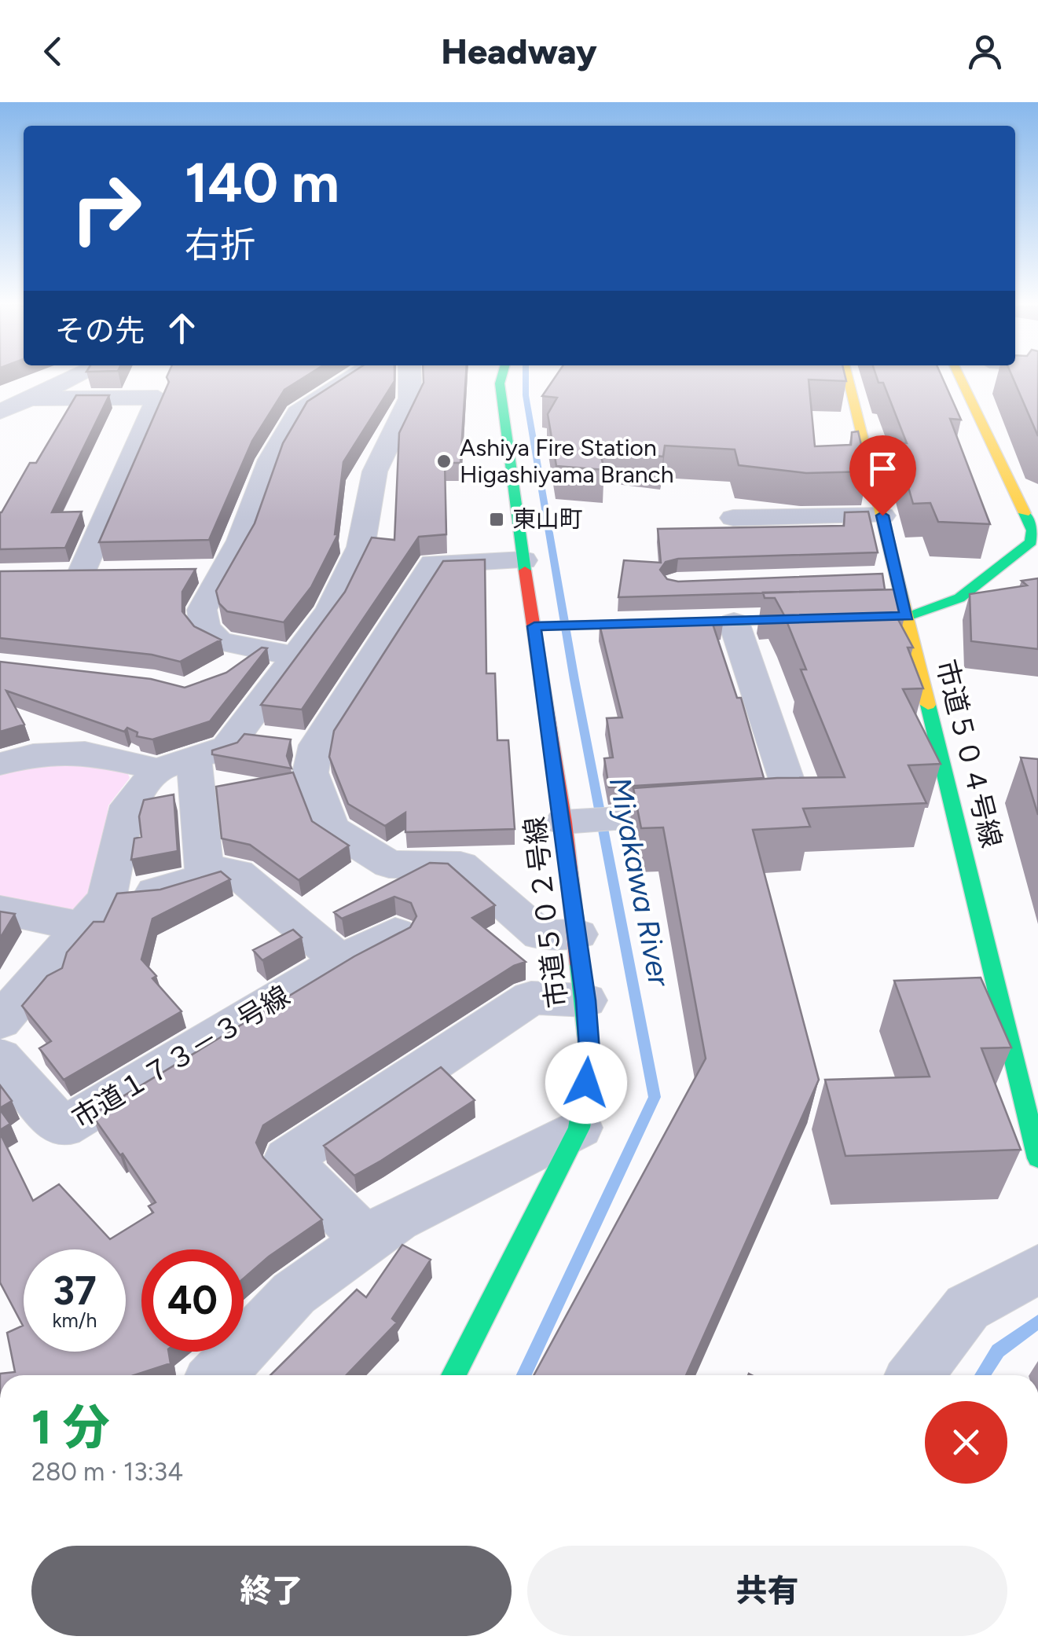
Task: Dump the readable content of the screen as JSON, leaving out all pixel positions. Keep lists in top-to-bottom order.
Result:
{
  "streets": {
    "street": ["市道５０４号線", "市道５０２号線", "市道１７３－３号線"]
  },
  "water": ["Miyakawa River"],
  "places": {
    "other": ["Ashiya Fire Station Higashiyama Branch"],
    "transit": ["東山町"]
  },
  "page": {
    "header": "Headway",
    "turn": ["140 m", "右折"],
    "then": "その先",
    "speed": "37 km/h",
    "limit": "40",
    "heading": ["1 分", "280 m · 13:34"],
    "buttons": ["終了", "共有"]
  }
}
